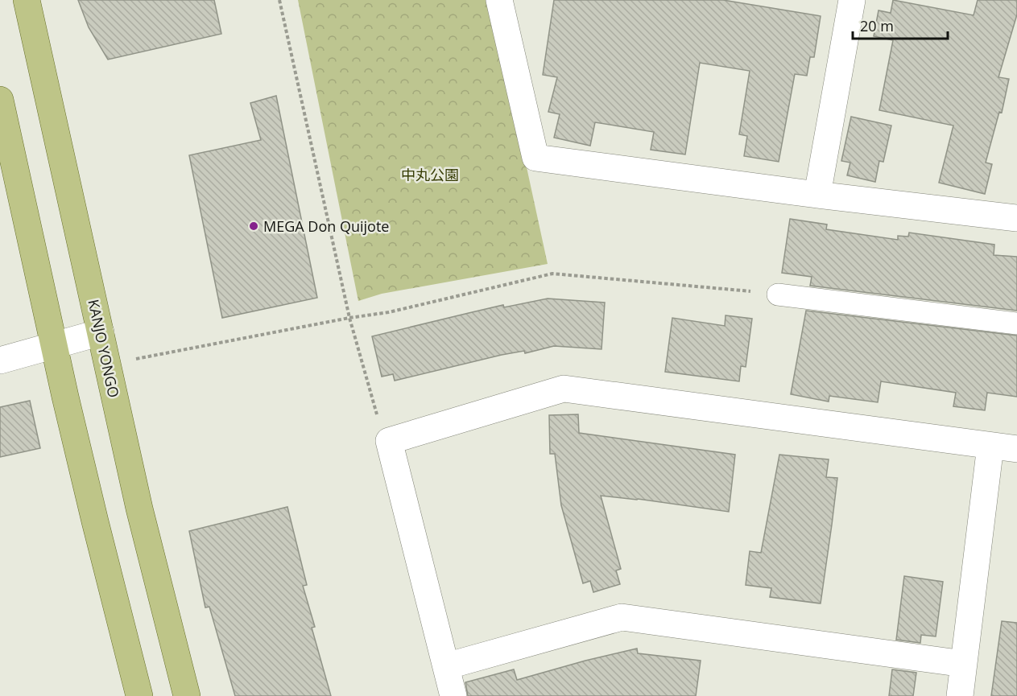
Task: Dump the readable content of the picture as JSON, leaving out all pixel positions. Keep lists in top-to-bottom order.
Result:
{
  "streets": {
    "main road": ["KANJO YONGO"]
  },
  "parks": ["中丸公園"],
  "places": ["MEGA Don Quijote"],
  "scale_bar": "20 m"
}
